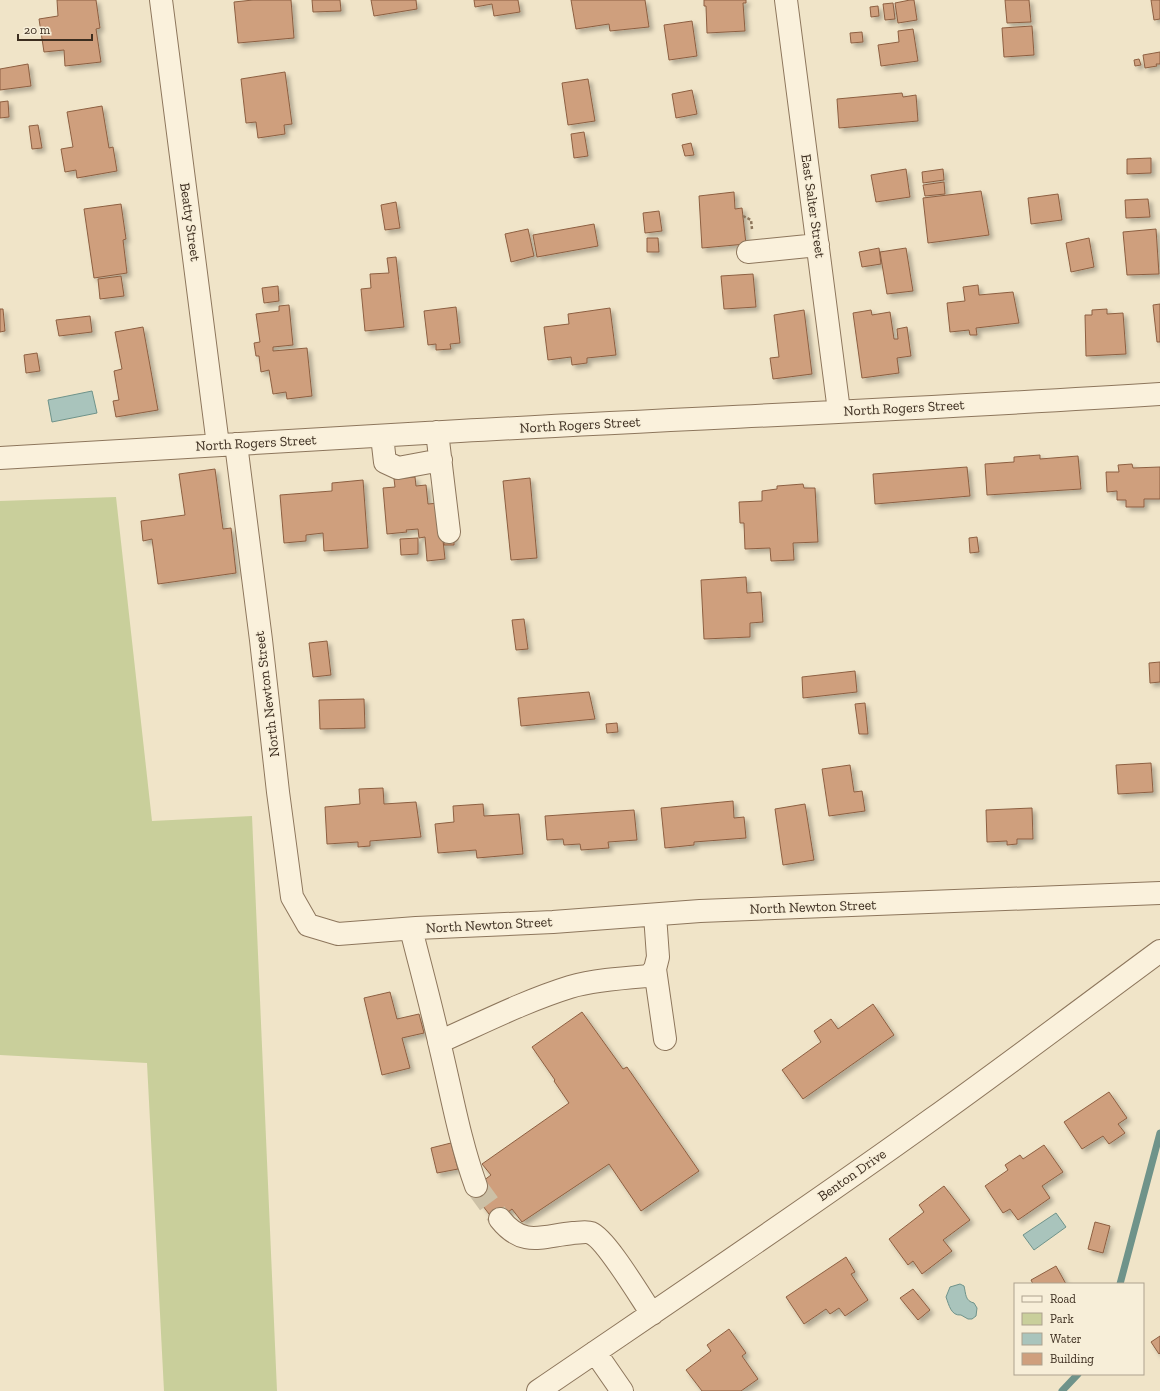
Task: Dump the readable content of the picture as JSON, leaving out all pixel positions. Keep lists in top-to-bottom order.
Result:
{
  "streets": {
    "street": [
      "East Salter Street",
      "Beatty Street",
      "North Rogers Street",
      "North Newton Street",
      "Benton Drive"
    ]
  },
  "crossings": [
    ["East Salter Street", "North Rogers Street"],
    ["Beatty Street", "North Rogers Street"],
    ["Beatty Street", "North Newton Street"],
    ["North Rogers Street", "North Newton Street"]
  ],
  "legend": [
    "Road",
    "Park",
    "Water",
    "Building"
  ],
  "scale_bar": "20 m"
}
